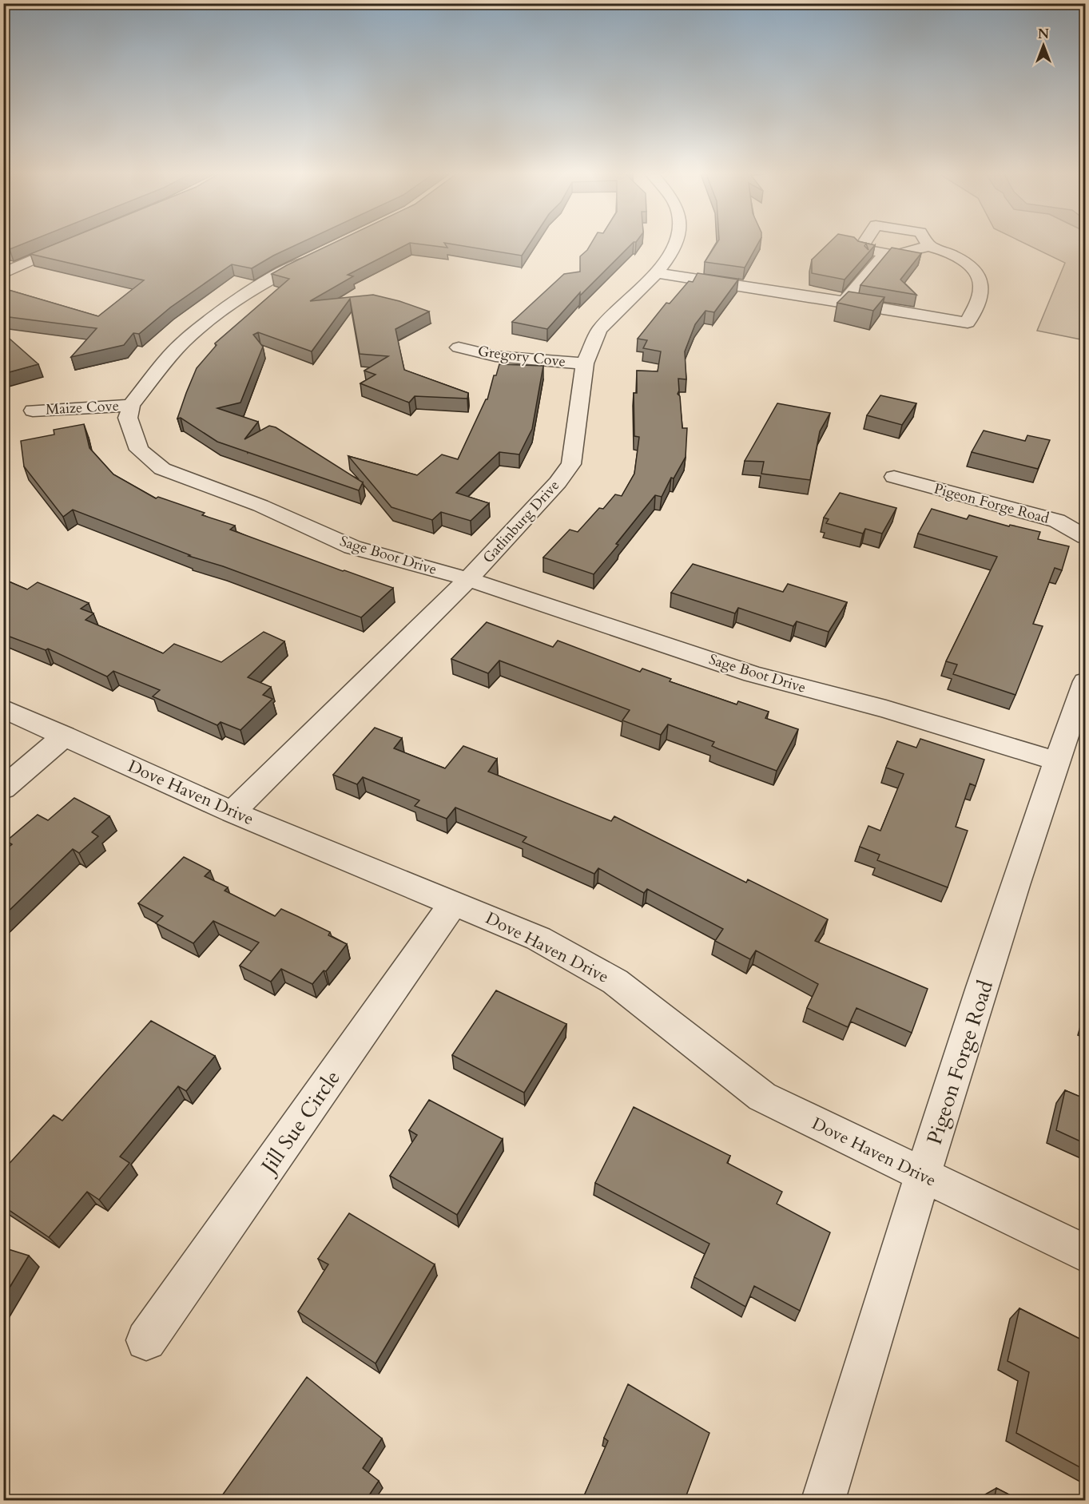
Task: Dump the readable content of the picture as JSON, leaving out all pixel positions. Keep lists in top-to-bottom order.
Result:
{
  "streets": {
    "street": [
      "Gregory Cove",
      "Maize Cove",
      "Pigeon Forge Road",
      "Gatlinburg Drive",
      "Sage Boot Drive",
      "Dove Haven Drive",
      "Jill Sue Circle"
    ]
  },
  "crossings": [
    ["Gregory Cove", "Gatlinburg Drive"],
    ["Maize Cove", "Sage Boot Drive"],
    ["Pigeon Forge Road", "Sage Boot Drive"],
    ["Pigeon Forge Road", "Dove Haven Drive"],
    ["Gatlinburg Drive", "Sage Boot Drive"],
    ["Gatlinburg Drive", "Dove Haven Drive"],
    ["Dove Haven Drive", "Jill Sue Circle"]
  ],
  "north": "top"
}
